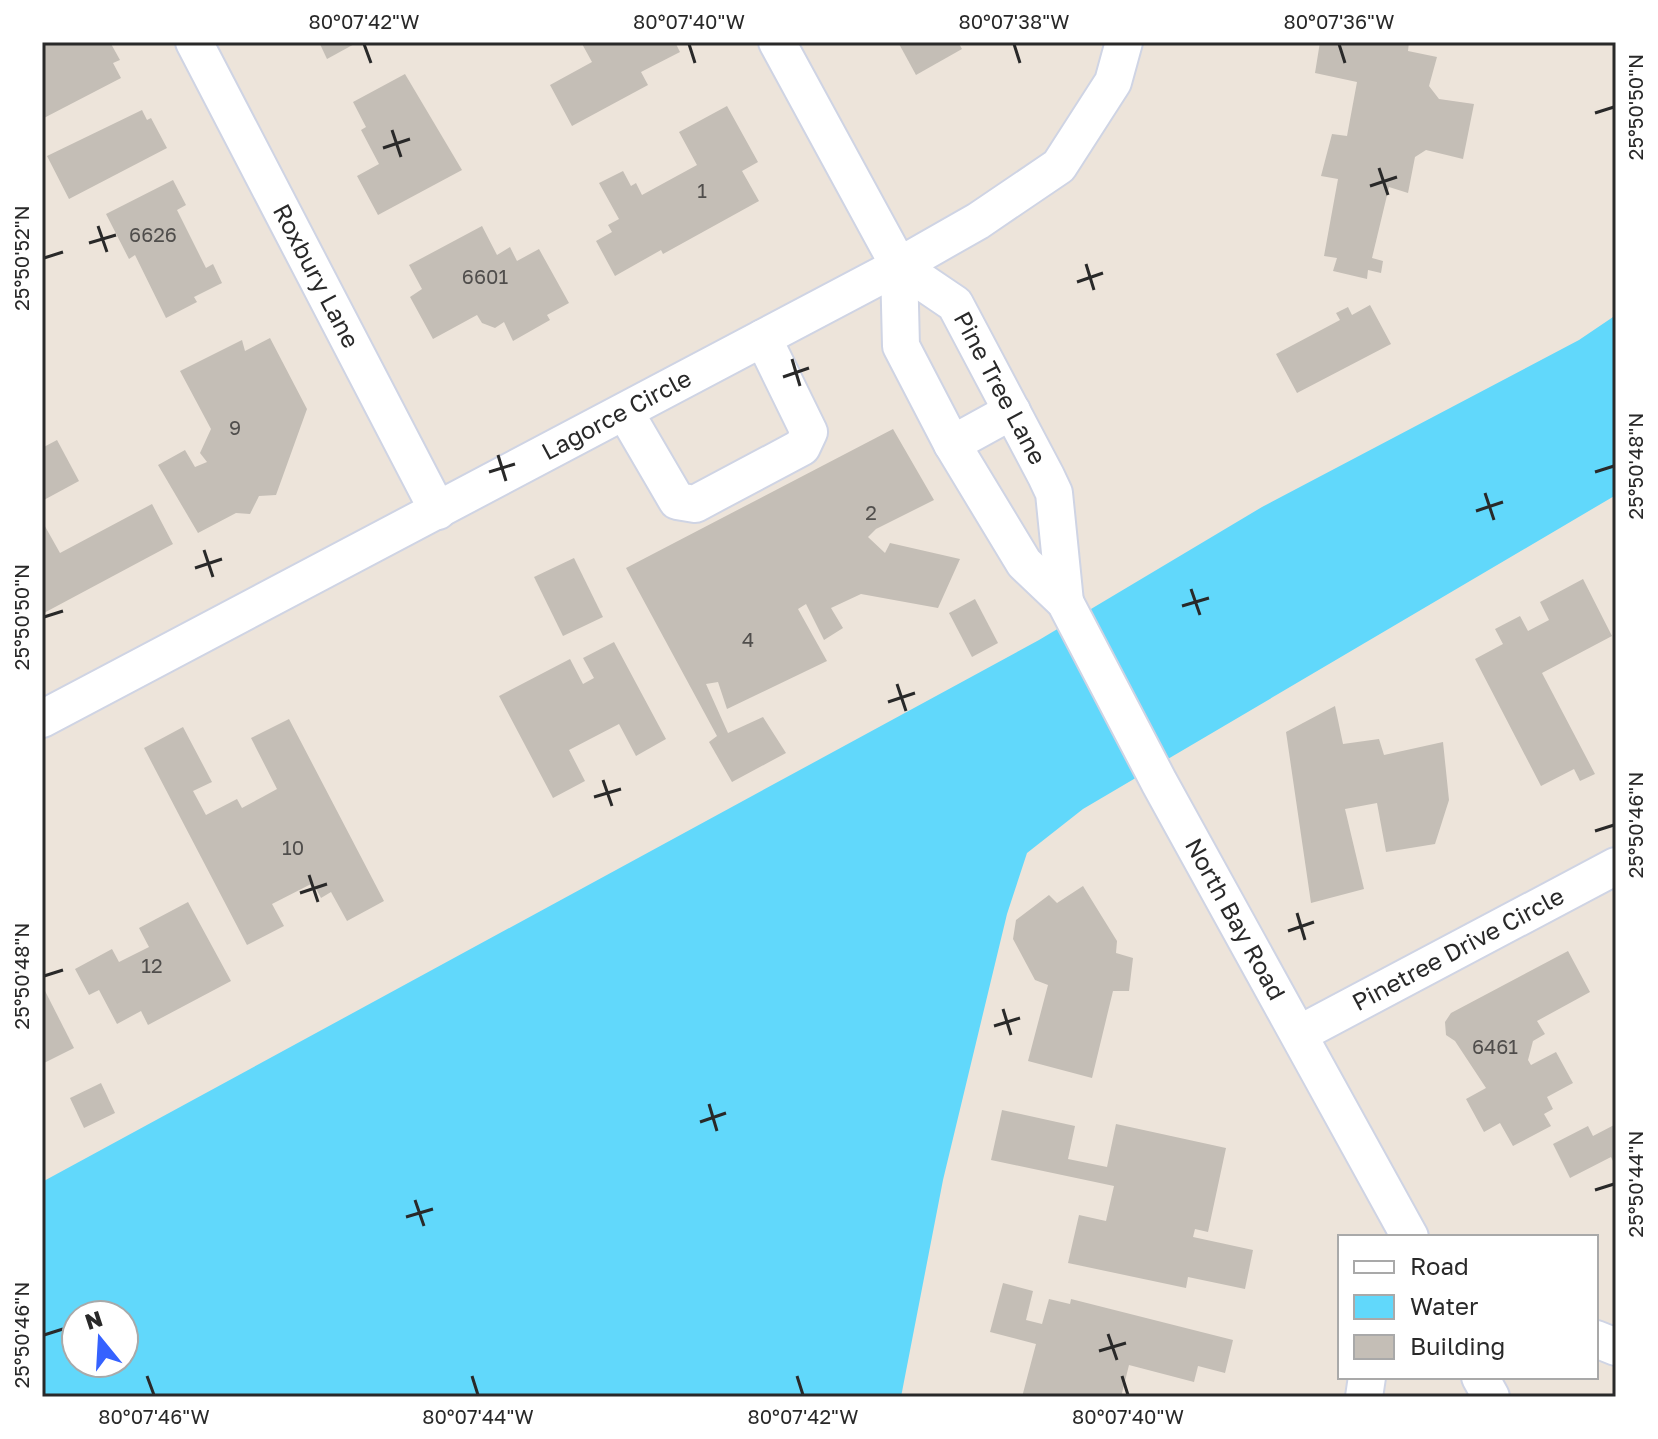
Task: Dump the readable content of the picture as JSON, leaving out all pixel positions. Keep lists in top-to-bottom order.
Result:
{
  "streets": {
    "street": [
      "Roxbury Lane",
      "Pine Tree Lane",
      "Lagorce Circle",
      "North Bay Road",
      "Pinetree Drive Circle"
    ]
  },
  "crossings": [
    ["Roxbury Lane", "Lagorce Circle"],
    ["Pine Tree Lane", "Lagorce Circle"],
    ["Pine Tree Lane", "North Bay Road"],
    ["North Bay Road", "Pinetree Drive Circle"]
  ],
  "house_numbers": [
    "1",
    "6626",
    "6601",
    "9",
    "2",
    "4",
    "10",
    "12",
    "6461"
  ],
  "legend": ["Road", "Water", "Building"],
  "north": "top",
  "coordinates": [
    "80°07'42\"W",
    "80°07'40\"W",
    "80°07'38\"W",
    "80°07'36\"W",
    "25°50'50\"N",
    "25°50'52\"N",
    "25°50'48\"N",
    "25°50'46\"N",
    "25°50'44\"N",
    "80°07'46\"W",
    "80°07'44\"W"
  ]
}
